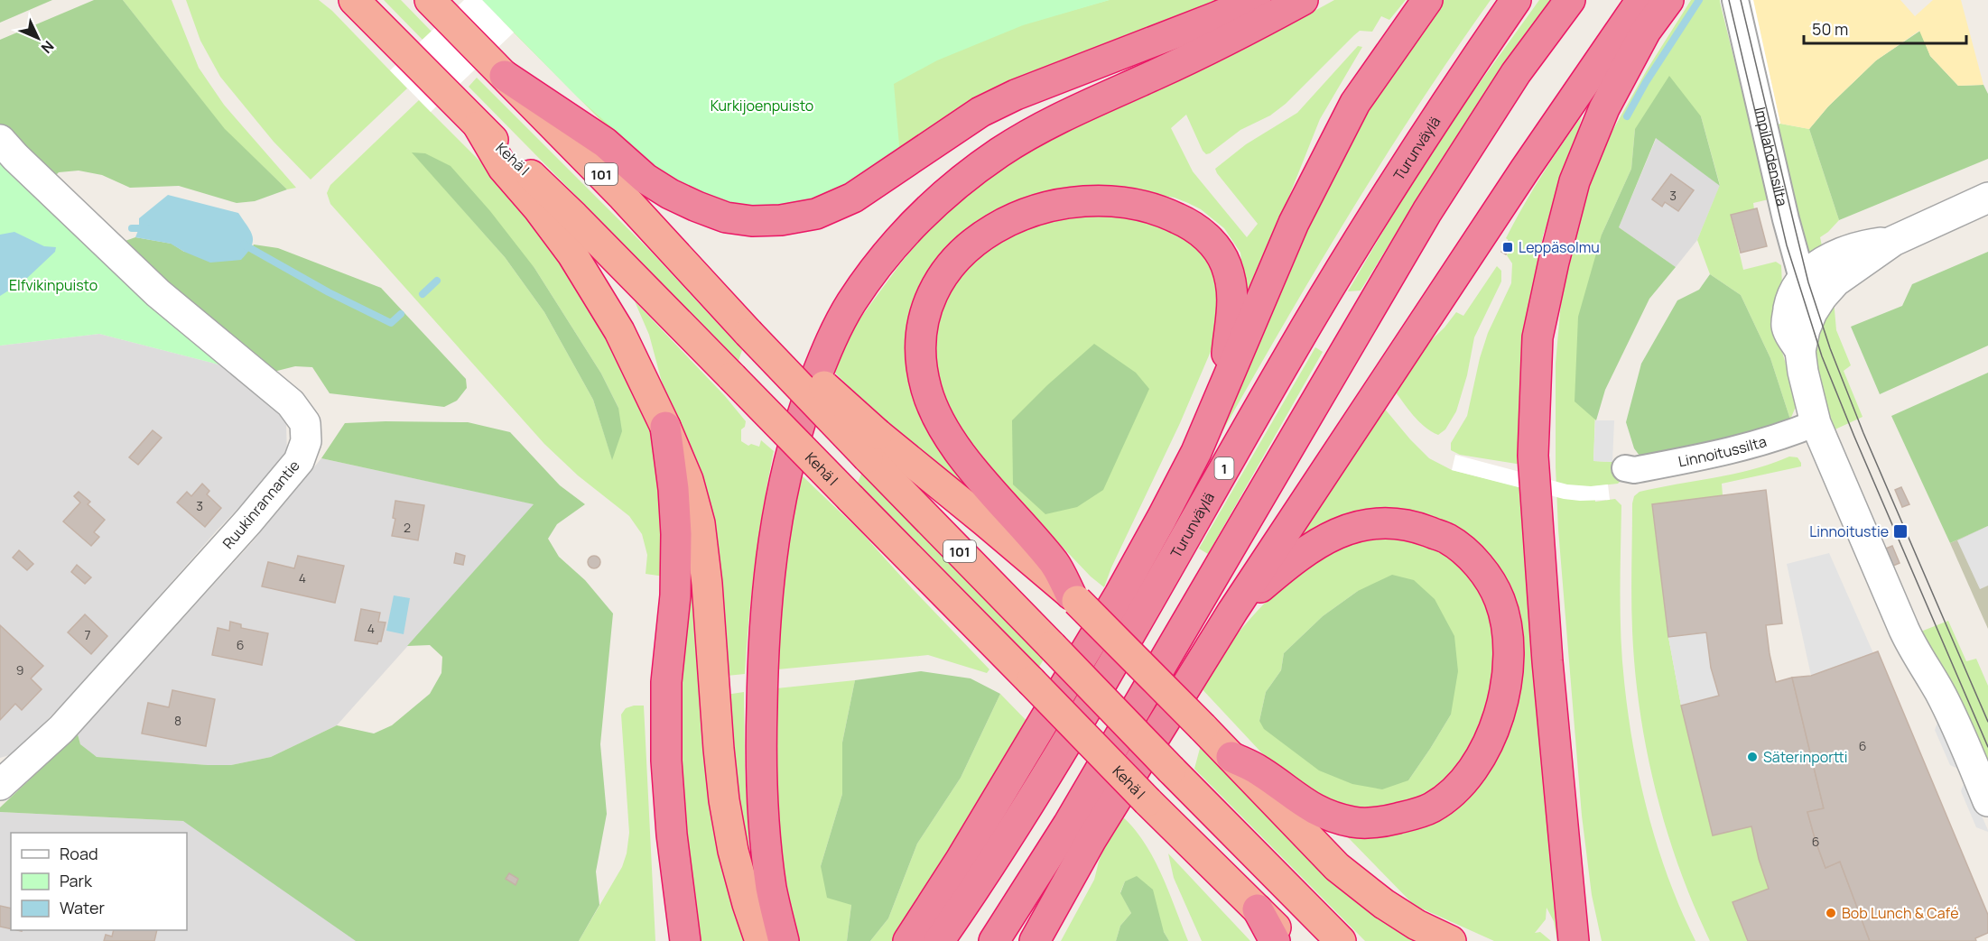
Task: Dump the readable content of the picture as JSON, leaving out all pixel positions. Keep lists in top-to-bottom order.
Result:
{
  "streets": {
    "highway": [
      "Turunväylä",
      "Kehä I",
      "101",
      "1"
    ],
    "street": ["Impilahdensilta", "Linnoitussilta", "Ruukinrannantie"]
  },
  "parks": ["Kurkijoenpuisto", "Elfvikinpuisto"],
  "places": {
    "transit": ["Leppäsolmu", "Linnoitustie"],
    "other": ["Säterinportti", "Bob Lunch & Café"]
  },
  "house_numbers": [
    "3",
    "3",
    "2",
    "4",
    "4",
    "7",
    "6",
    "9",
    "8",
    "6",
    "6"
  ],
  "legend": ["Road", "Park", "Water"],
  "scale_bar": "50 m",
  "north": "bottom right"
}
